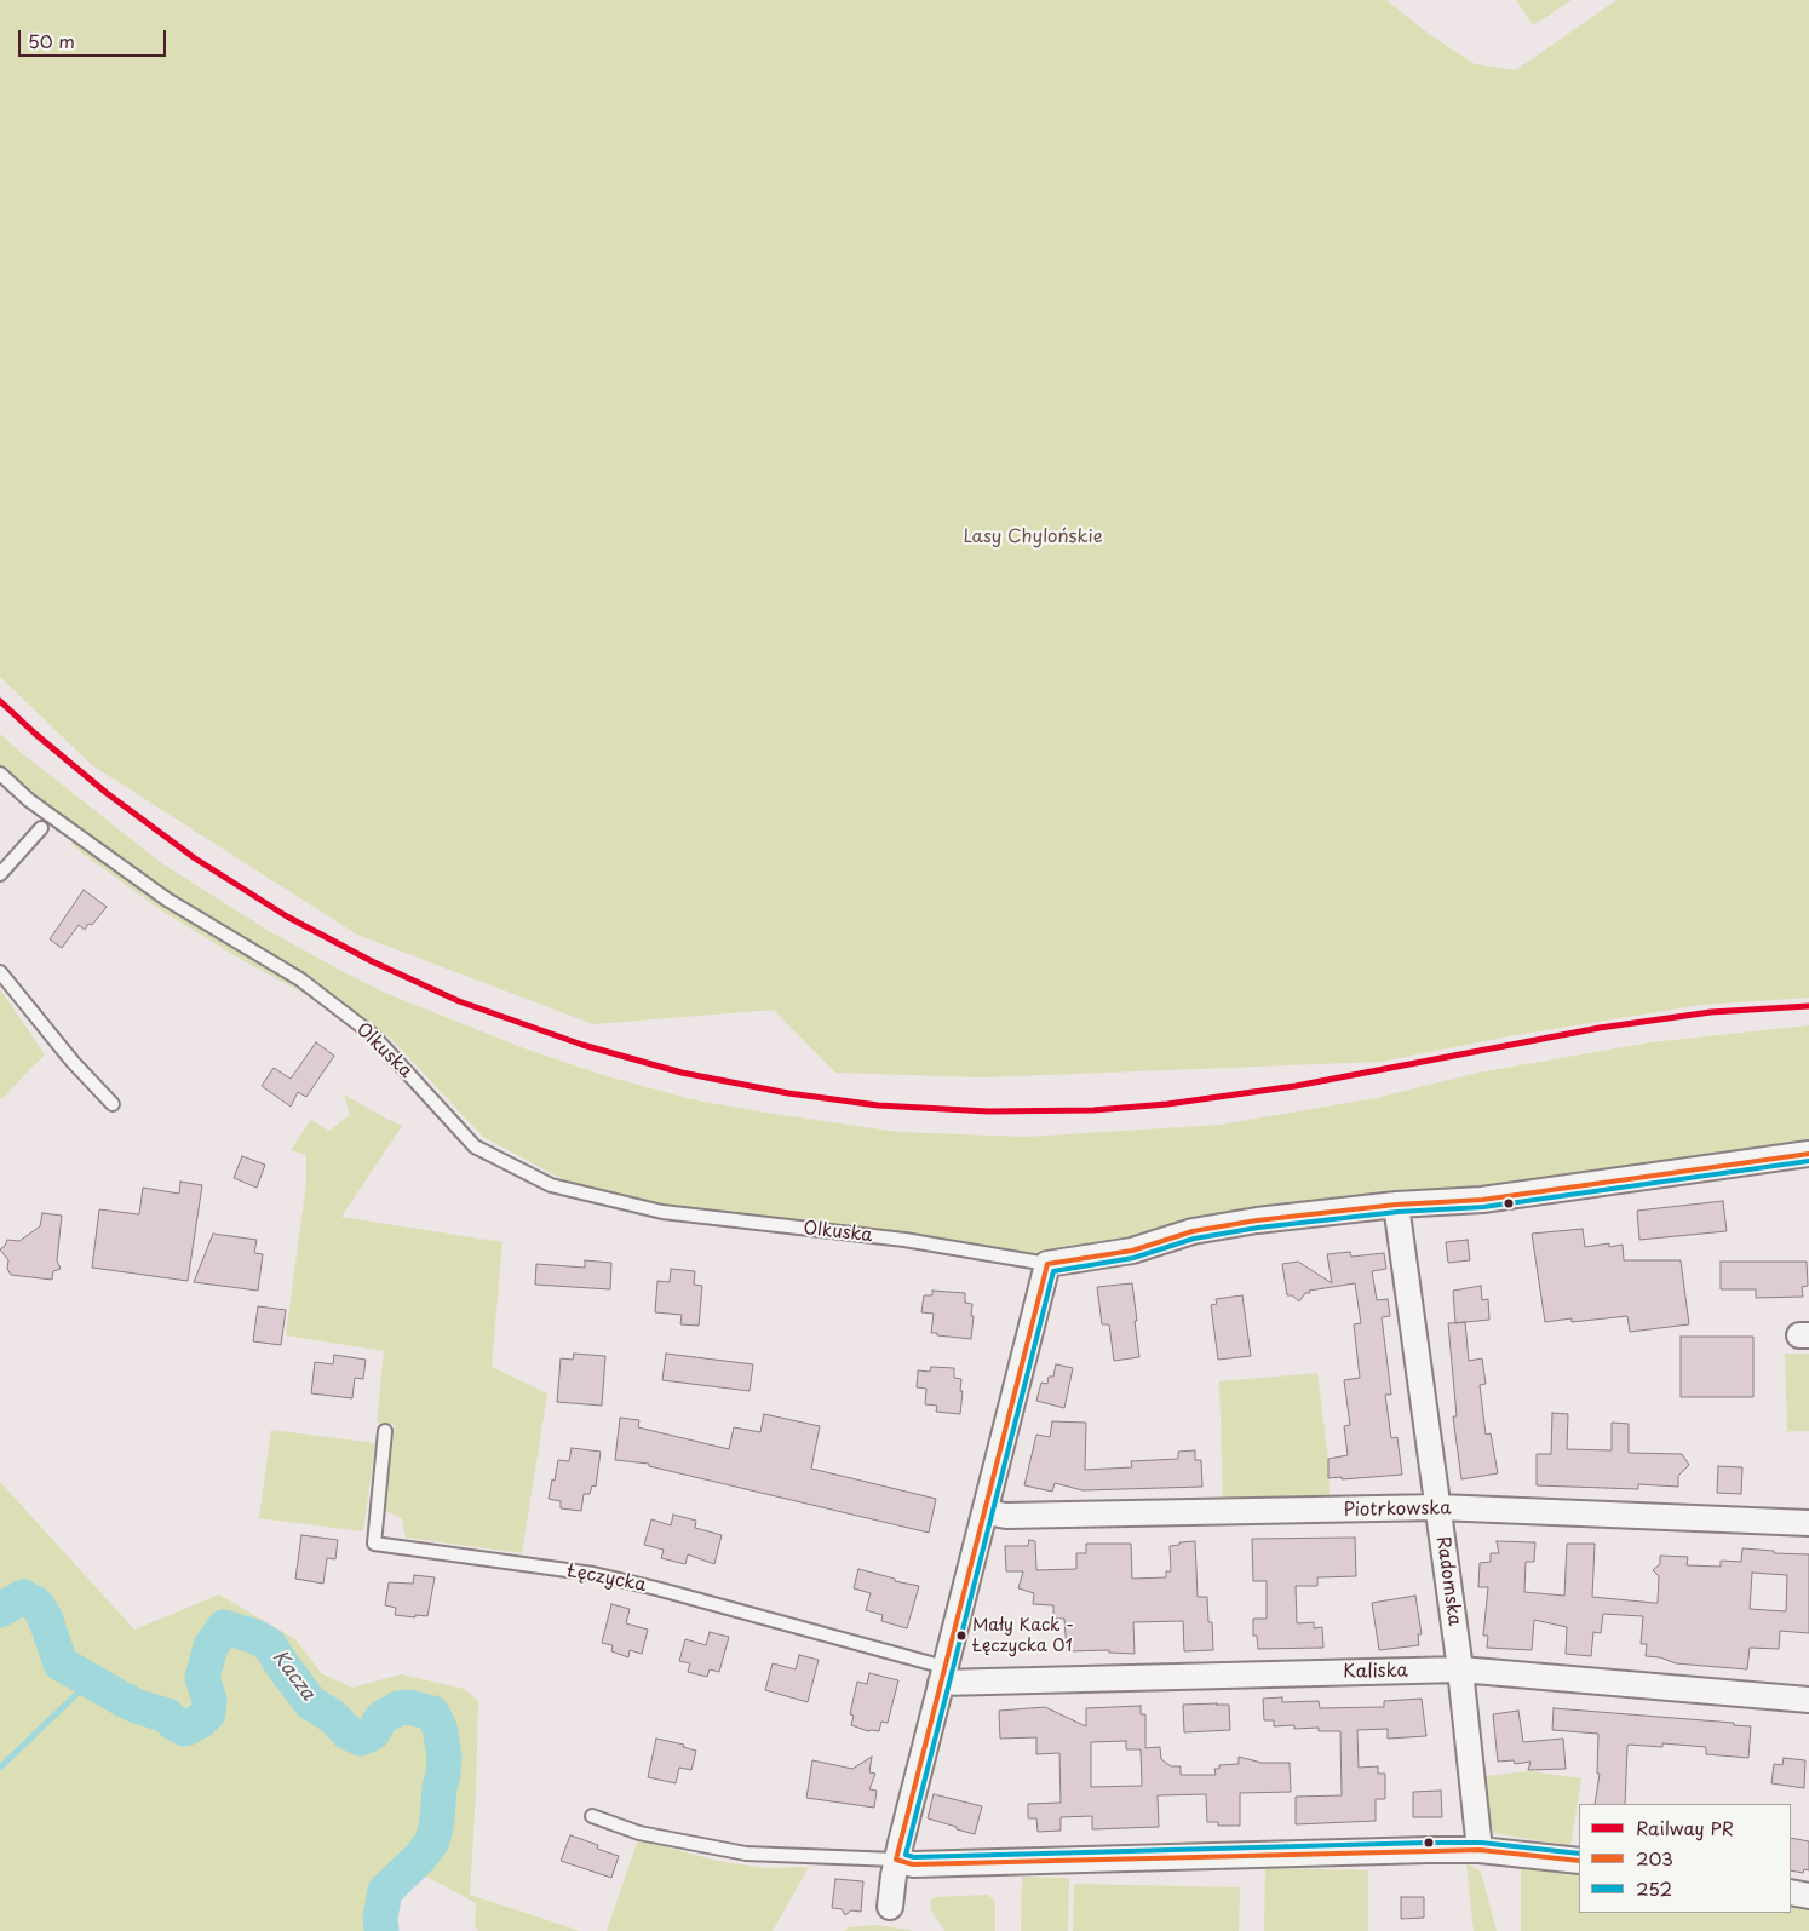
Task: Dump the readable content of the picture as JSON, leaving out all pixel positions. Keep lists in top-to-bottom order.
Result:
{
  "streets": {
    "street": [
      "Olkuska",
      "Piotrkowska",
      "Radomska",
      "Kaliska"
    ],
    "lane": ["Łęczycka"]
  },
  "crossings": [
    ["Olkuska", "Radomska"],
    ["Piotrkowska", "Radomska"],
    ["Łęczycka", "Kaliska"],
    ["Radomska", "Kaliska"]
  ],
  "water": ["Kacza"],
  "parks": ["Lasy Chylońskie"],
  "places": ["Mały Kack - Łęczycka 01"],
  "lines": ["rail line PR", "transit line 203", "transit line 252"],
  "legend": ["Railway PR", "203", "252"],
  "scale_bar": "50 m"
}
